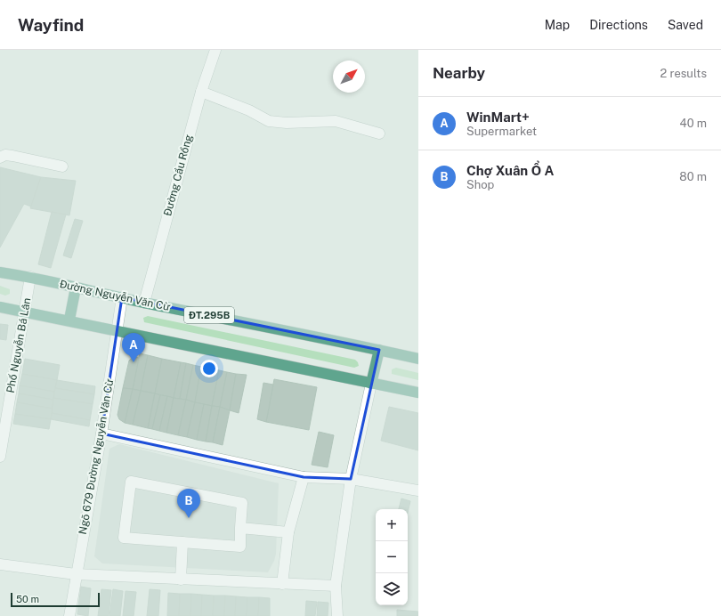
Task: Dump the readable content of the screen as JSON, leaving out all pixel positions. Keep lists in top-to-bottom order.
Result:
{
  "streets": {
    "main road": ["Đường Nguyễn Văn Cừ", "ĐT.295B"],
    "street": ["Đường Cầu Rồng", "Phố Nguyễn Bá Lân", "Ngõ 679 Đường Nguyễn Văn Cừ"]
  },
  "crossings": [
    ["Đường Cầu Rồng", "Đường Nguyễn Văn Cừ"],
    ["Đường Nguyễn Văn Cừ", "Phố Nguyễn Bá Lân"],
    ["Đường Nguyễn Văn Cừ", "Ngõ 679 Đường Nguyễn Văn Cừ"]
  ],
  "scale_bar": "50 m",
  "north": "top right",
  "page": {
    "header": "Wayfind",
    "nav": ["Map", "Directions", "Saved"],
    "heading": ["Nearby", "2 results"],
    "list": [
      {
        "mark": "A",
        "name": "WinMart+",
        "note": "Supermarket",
        "value": "40 m"
      },
      {
        "mark": "B",
        "name": "Chợ Xuân Ổ A",
        "note": "Shop",
        "value": "80 m"
      }
    ],
    "pins": ["A", "B"],
    "map_buttons": ["+", "−"],
    "scale": "50 m"
  }
}
